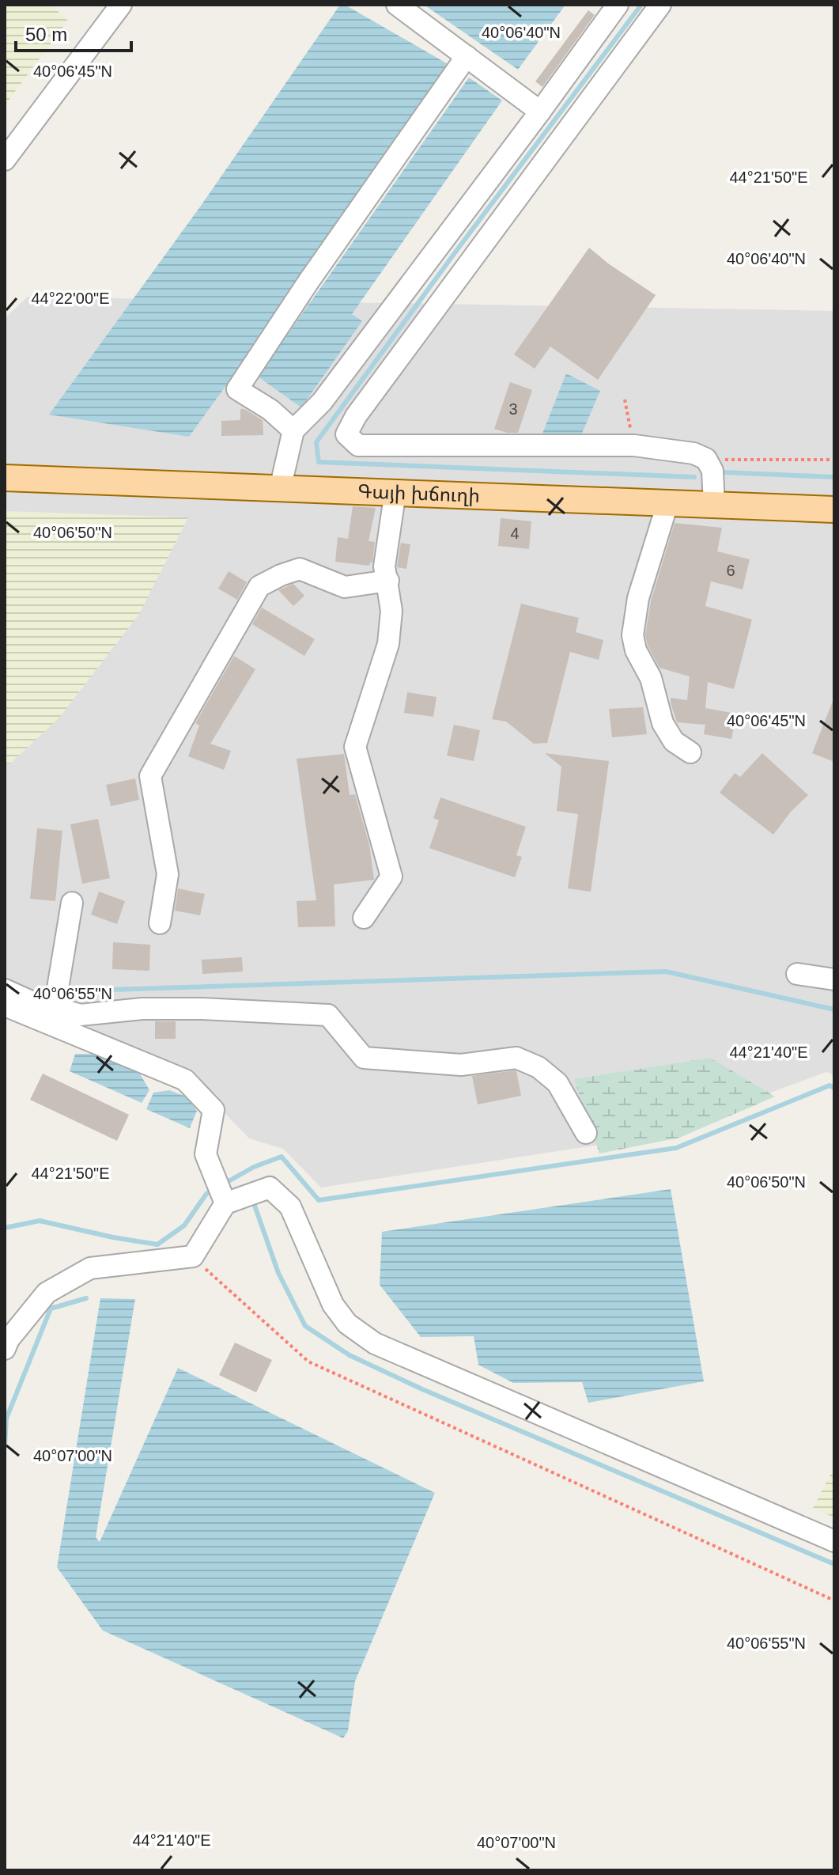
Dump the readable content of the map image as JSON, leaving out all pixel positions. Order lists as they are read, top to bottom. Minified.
{"streets":{"main road":["Գայի խճուղի"]},"house_numbers":["3","4","6"],"scale_bar":"50 m","coordinates":["40°06'40\"N","40°06'45\"N","44°21'50\"E","44°22'00\"E","40°06'50\"N","40°06'55\"N","44°21'40\"E","40°07'00\"N"]}
